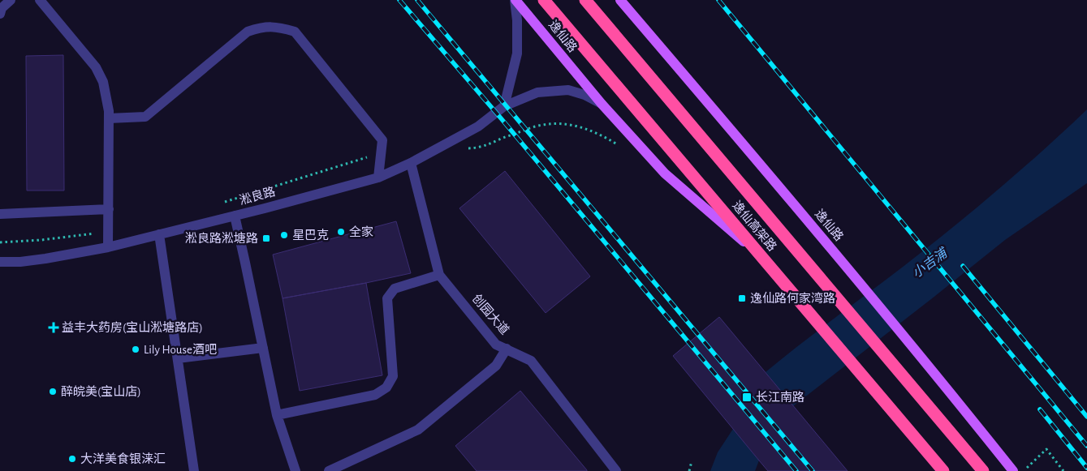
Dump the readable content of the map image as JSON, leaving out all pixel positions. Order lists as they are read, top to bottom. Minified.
{"streets":{"highway":["逸仙高架路"],"main road":["逸仙路"],"street":["淞良路","创园大道"]},"crossings":[["逸仙路","淞良路"],["逸仙路","逸仙高架路"],["淞良路","创园大道"]],"water":["小吉浦"],"places":{"other":["全家","星巴克","Lily House酒吧","醉皖美(宝山店)","大洋美食银涞汇"],"transit":["淞良路淞塘路","逸仙路何家湾路","长江南路"],"health":["益丰大药房(宝山淞塘路店)"]}}
